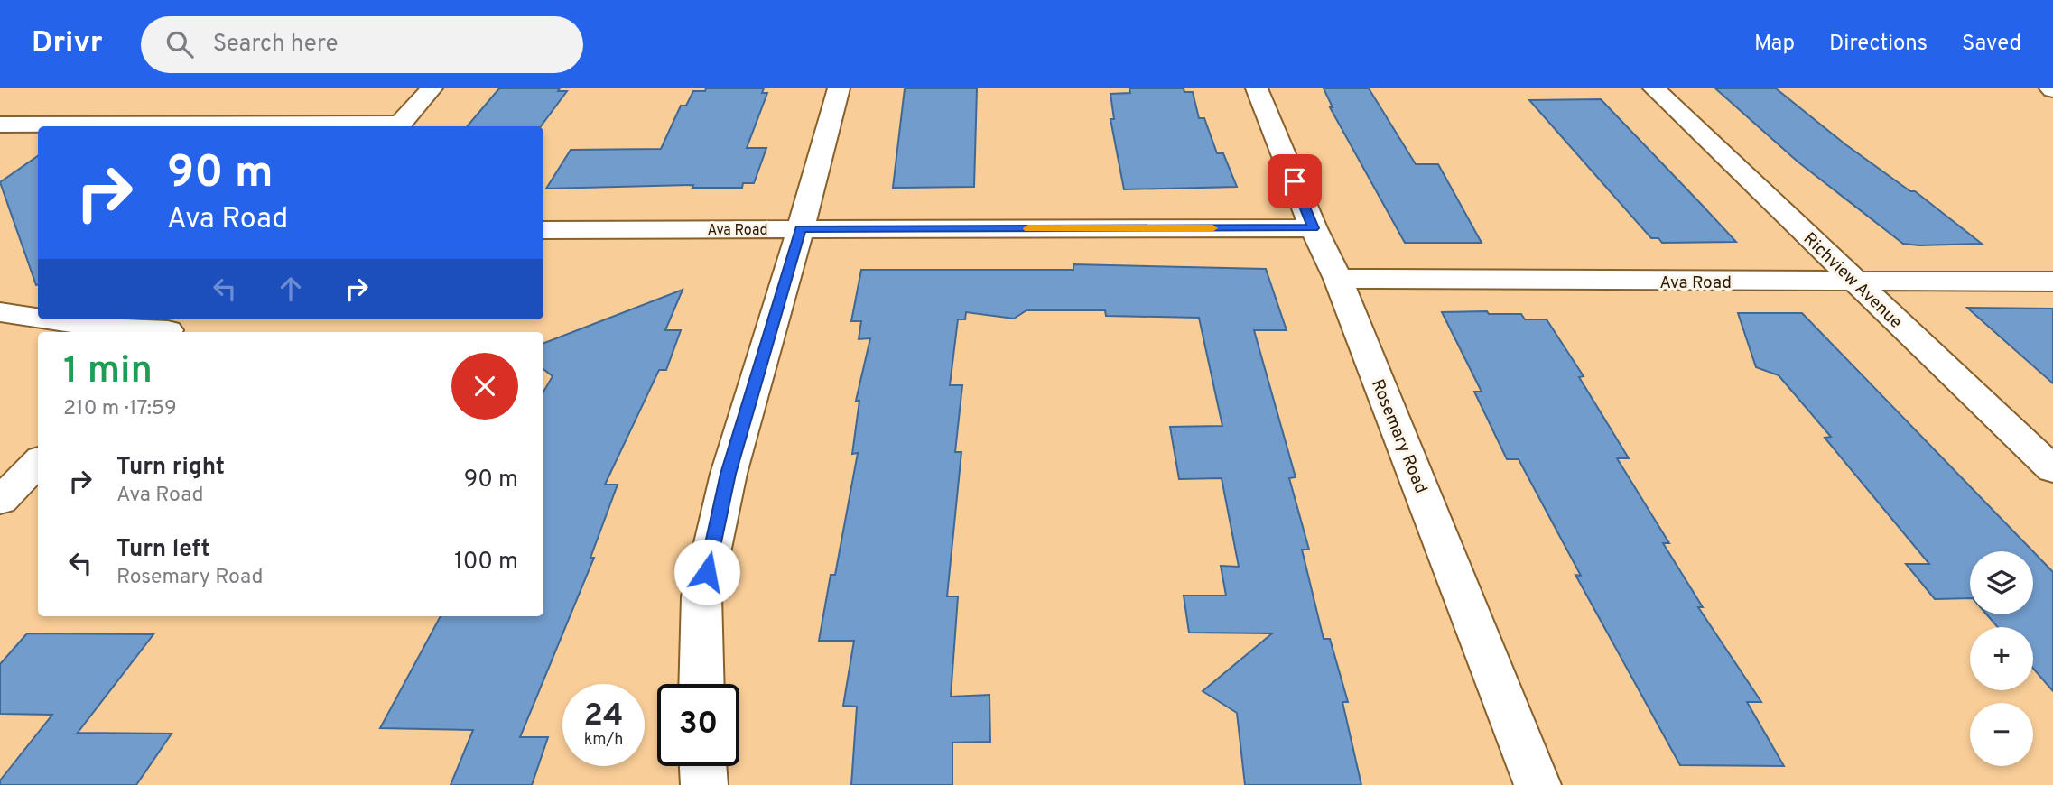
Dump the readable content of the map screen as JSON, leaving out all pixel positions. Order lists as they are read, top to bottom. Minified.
{"streets":{"street":["Ava Road","Richview Avenue","Rosemary Road"]},"crossings":[["Ava Road","Richview Avenue"],["Ava Road","Rosemary Road"]],"page":{"header":"Drivr","search":"Search here","nav":["Map","Directions","Saved"],"turn":["90 m","Ava Road"],"heading":["1 min","210 m · 17:59"],"list":[{"name":"Turn right","note":"Ava Road","value":"90 m"},{"name":"Turn left","note":"Rosemary Road","value":"100 m"}],"map_buttons":["+","−"],"speed":"24 km/h","limit":"30"}}
